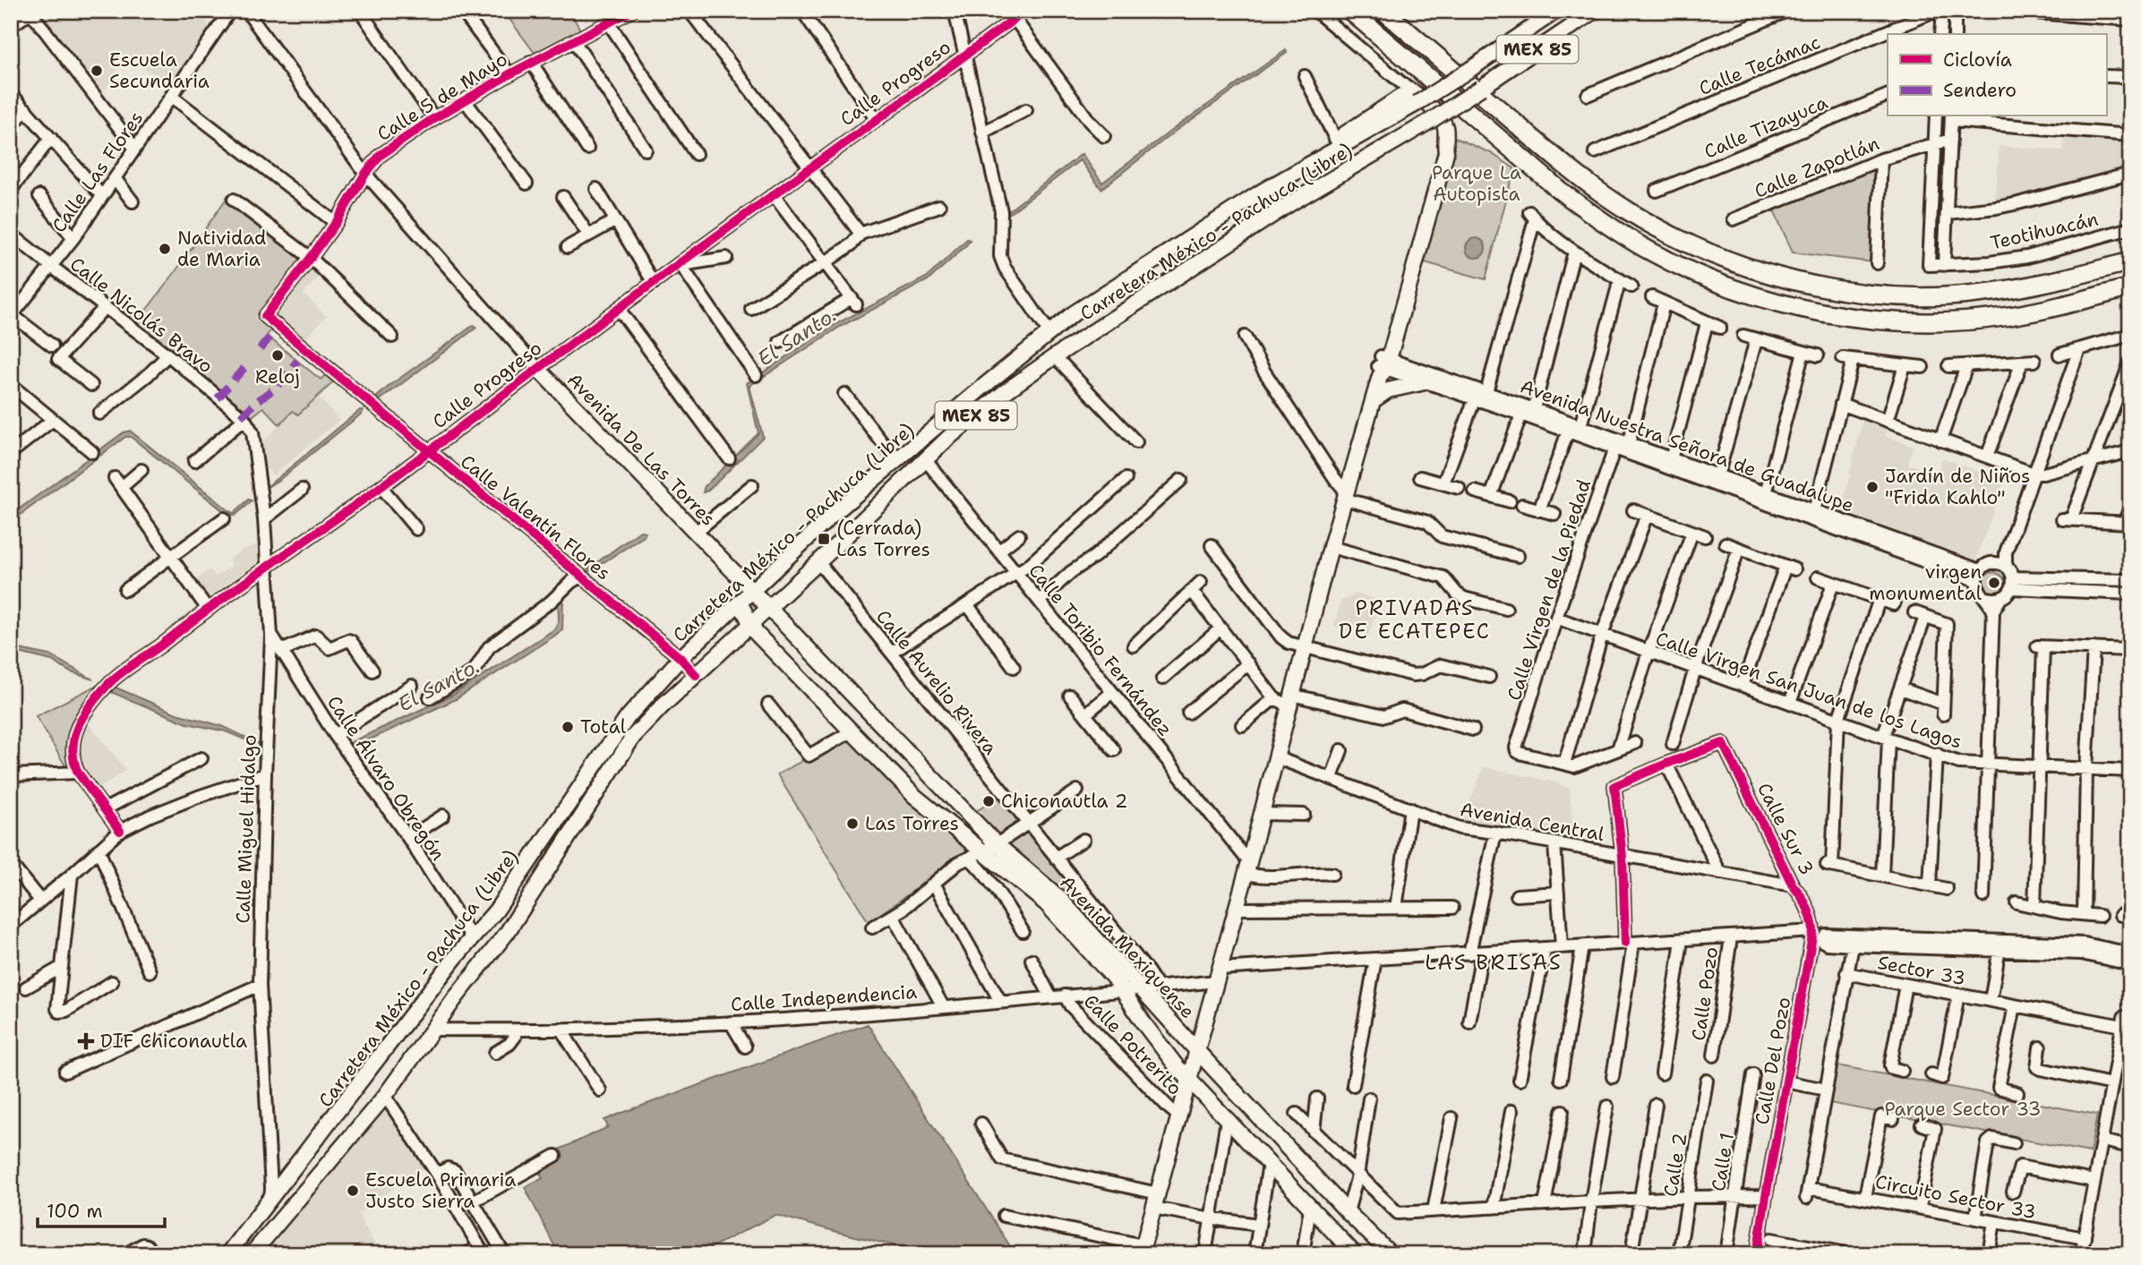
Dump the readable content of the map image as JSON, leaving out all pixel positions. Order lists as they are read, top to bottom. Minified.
{"streets":{"main road":["MEX 85","Carretera México - Pachuca (Libre)","Avenida De Las Torres","Calle Miguel Hidalgo","Avenida Mexiquense"],"street":["Calle Tecámac","Calle Progreso","Calle 5 de Mayo","Calle Tizayuca","Calle Zapotlán","Calle Las Flores","Teotihuacán","Calle Nicolás Bravo","Avenida Nuestra Señora de Guadalupe","Calle Valentín Flores","Calle Virgen de la Piedad","Calle Toribio Fernández","Calle Aurelio Rivera","Calle Virgen San Juan de los Lagos","Calle Álvaro Obregón","Avenida Central","Calle Sur 3","Sector 33","Calle Pozo","Calle Independencia","Calle Potrerito","Calle Del Pozo","Calle 1","Calle 2","Circuito Sector 33"]},"crossings":[["Calle Progreso","Avenida De Las Torres"],["Calle Progreso","Calle Valentín Flores"],["Calle Progreso","Calle Miguel Hidalgo"],["Calle 5 de Mayo","Avenida De Las Torres"],["Calle 5 de Mayo","Calle Valentín Flores"],["Calle Zapotlán","Teotihuacán"],["Calle Las Flores","Calle Nicolás Bravo"],["Carretera México - Pachuca (Libre)","Avenida De Las Torres"],["Carretera México - Pachuca (Libre)","Calle Valentín Flores"],["Carretera México - Pachuca (Libre)","Calle Toribio Fernández"],["Carretera México - Pachuca (Libre)","Calle Aurelio Rivera"],["Carretera México - Pachuca (Libre)","Calle Álvaro Obregón"],["Carretera México - Pachuca (Libre)","Calle Miguel Hidalgo"],["Carretera México - Pachuca (Libre)","Avenida Mexiquense"],["Carretera México - Pachuca (Libre)","Calle Independencia"],["Calle Nicolás Bravo","Calle Miguel Hidalgo"],["Avenida Nuestra Señora de Guadalupe","Calle Virgen de la Piedad"],["Avenida De Las Torres","Avenida Mexiquense"],["Calle Virgen de la Piedad","Calle Virgen San Juan de los Lagos"],["Calle Aurelio Rivera","Calle Independencia"],["Calle Álvaro Obregón","Calle Miguel Hidalgo"],["Avenida Central","Calle Sur 3"],["Calle Sur 3","Calle Independencia"],["Calle Sur 3","Calle Del Pozo"],["Avenida Mexiquense","Calle Independencia"],["Sector 33","Circuito Sector 33"],["Calle Pozo","Calle Independencia"],["Calle Independencia","Calle Potrerito"],["Calle Independencia","Calle Del Pozo"]],"districts":["PRIVADAS DE ECATEPEC","LAS BRISAS"],"water":["El Santo."],"parks":["Parque La Autopista","Parque Sector 33"],"places":{"other":["Escuela Secundaria","Natividad de Maria","Reloj","Jardín de Niños \"Frida Kahlo\"","virgen monumental","Total","Chiconautla 2","Las Torres","Escuela Primaria Justo Sierra"],"transit":["(Cerrada) Las Torres"],"health":["DIF Chiconautla"]},"legend":["Ciclovía","Sendero"],"scale_bar":"100 m"}
